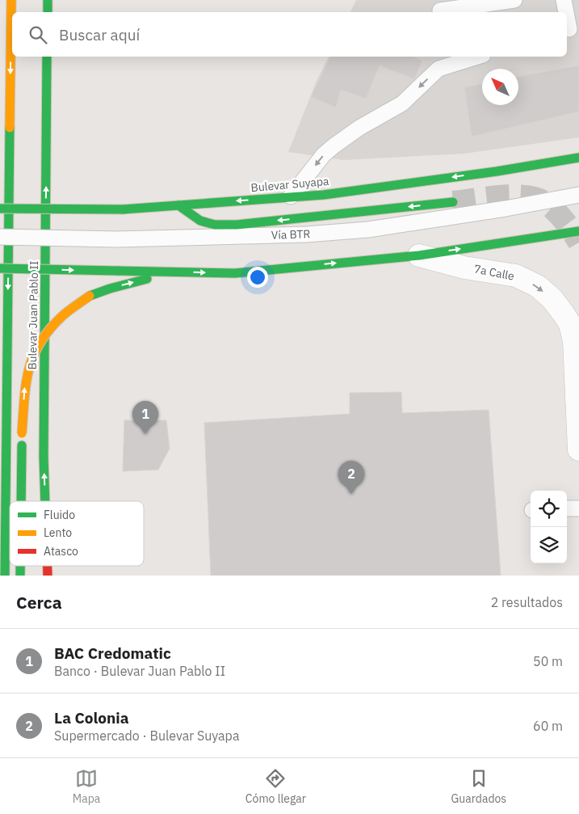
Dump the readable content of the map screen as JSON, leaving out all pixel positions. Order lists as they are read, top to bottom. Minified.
{"streets":{"main road":["Bulevar Suyapa","Bulevar Juan Pablo II"],"street":["7a Calle"],"lane":["Vía BTR"]},"one_way":["7a Calle"],"legend":["Fluido","Lento","Atasco"],"north":"top left","page":{"search":"Buscar aquí","pins":["1","2"],"heading":["Cerca","2 resultados"],"list":[{"mark":"1","name":"BAC Credomatic","note":"Banco · Bulevar Juan Pablo II","value":"50 m"},{"mark":"2","name":"La Colonia","note":"Supermercado · Bulevar Suyapa","value":"60 m"}],"nav":["Mapa","Cómo llegar","Guardados"]}}
